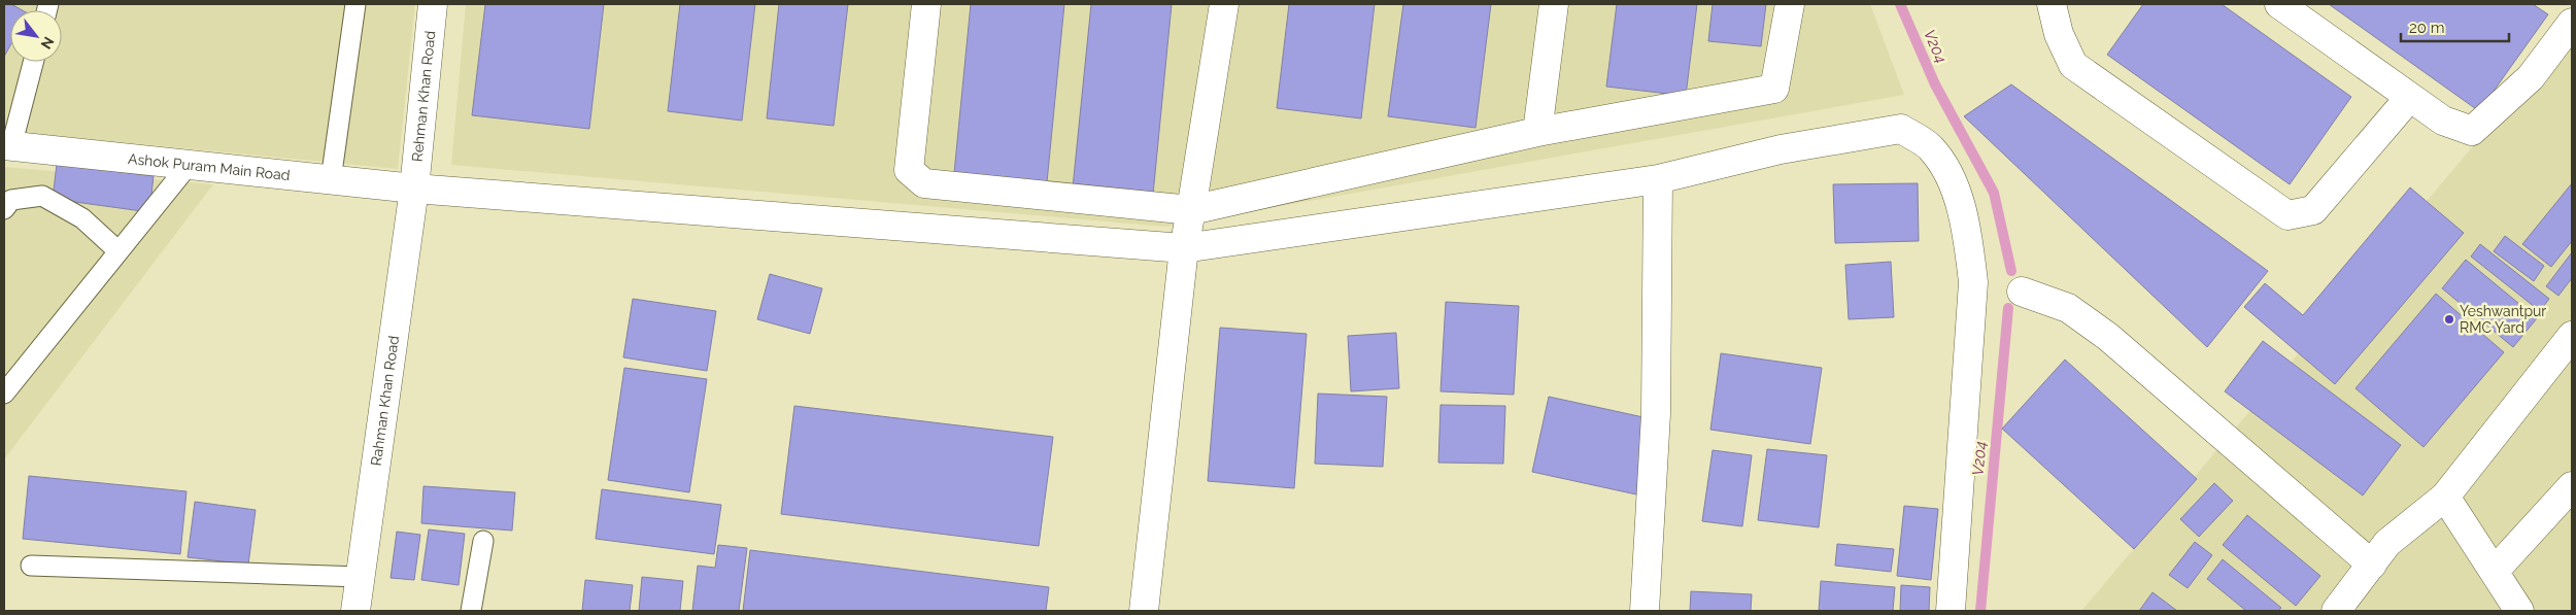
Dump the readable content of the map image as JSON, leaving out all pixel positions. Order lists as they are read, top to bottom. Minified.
{"streets":{"street":["Rehman Khan Road","Ashok Puram Main Road","Rahman Khan Road"]},"crossings":[["Rehman Khan Road","Ashok Puram Main Road"],["Rehman Khan Road","Rahman Khan Road"],["Ashok Puram Main Road","Rahman Khan Road"]],"water":["V204"],"places":["Yeshwantpur RMC Yard"],"scale_bar":"20 m","north":"bottom right"}
